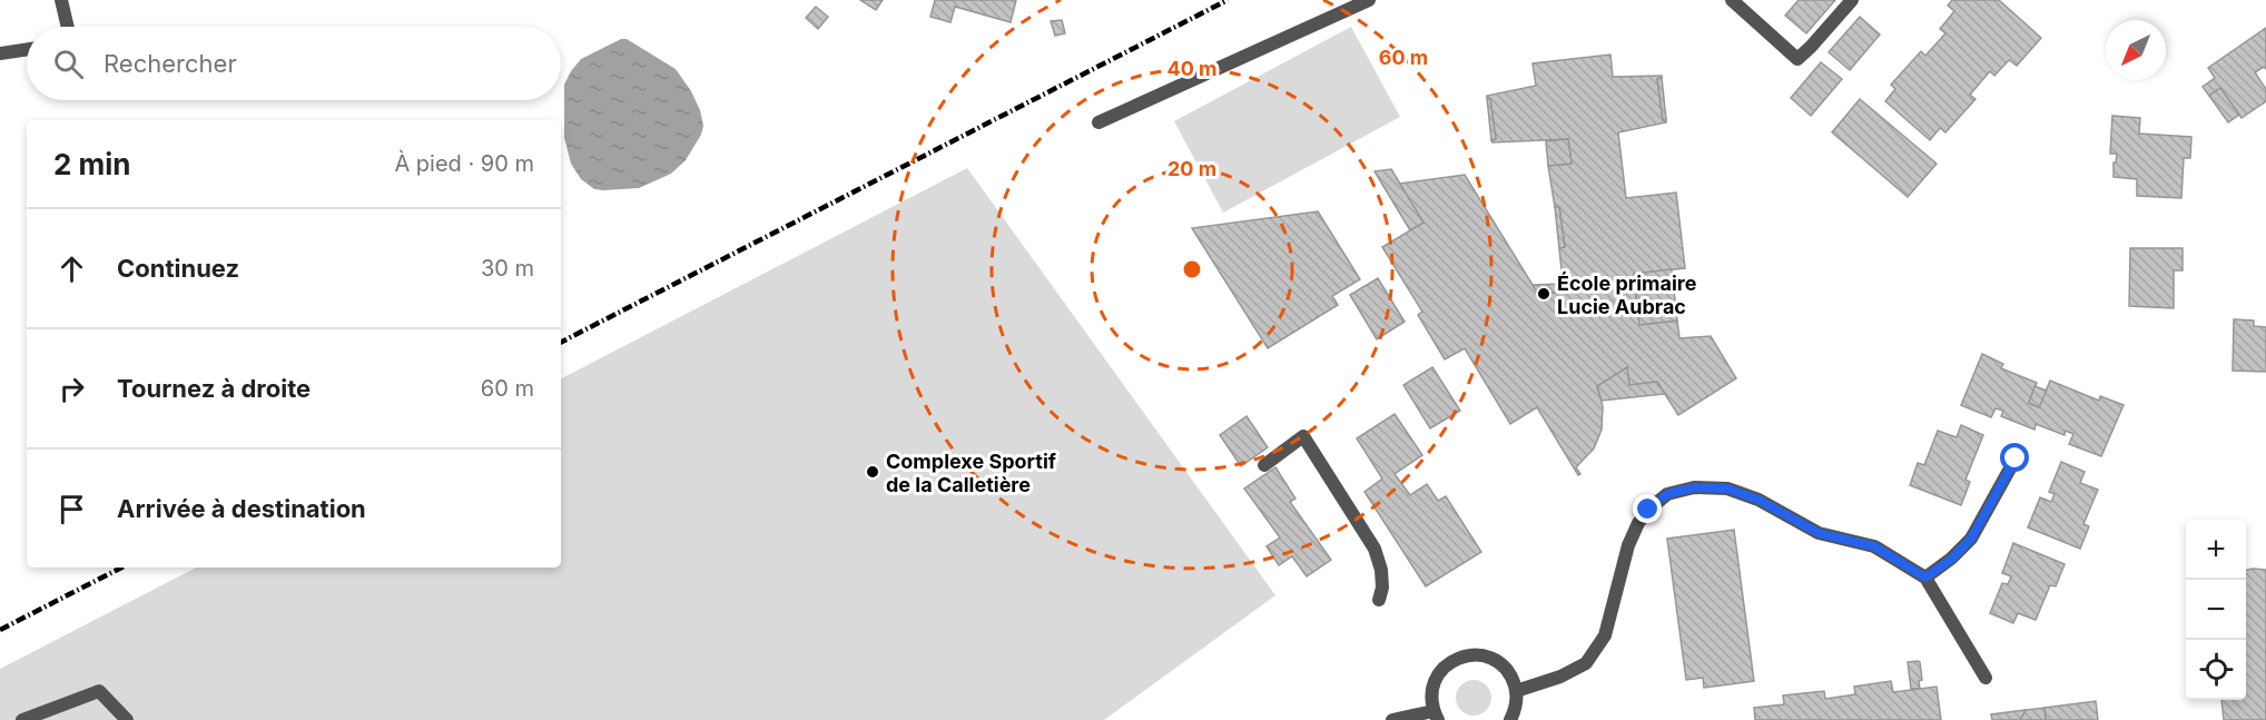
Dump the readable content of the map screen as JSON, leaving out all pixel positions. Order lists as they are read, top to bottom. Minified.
{"places":["École primaire Lucie Aubrac","Complexe Sportif de la Calletière"],"north":"bottom left","page":{"search":"Rechercher","heading":["2 min","À pied · 90 m"],"list":[["Continuez","30 m"],["Tournez à droite","60 m"],"Arrivée à destination"],"map_buttons":["+","−"]},"rings":["60 m","40 m","20 m"]}
